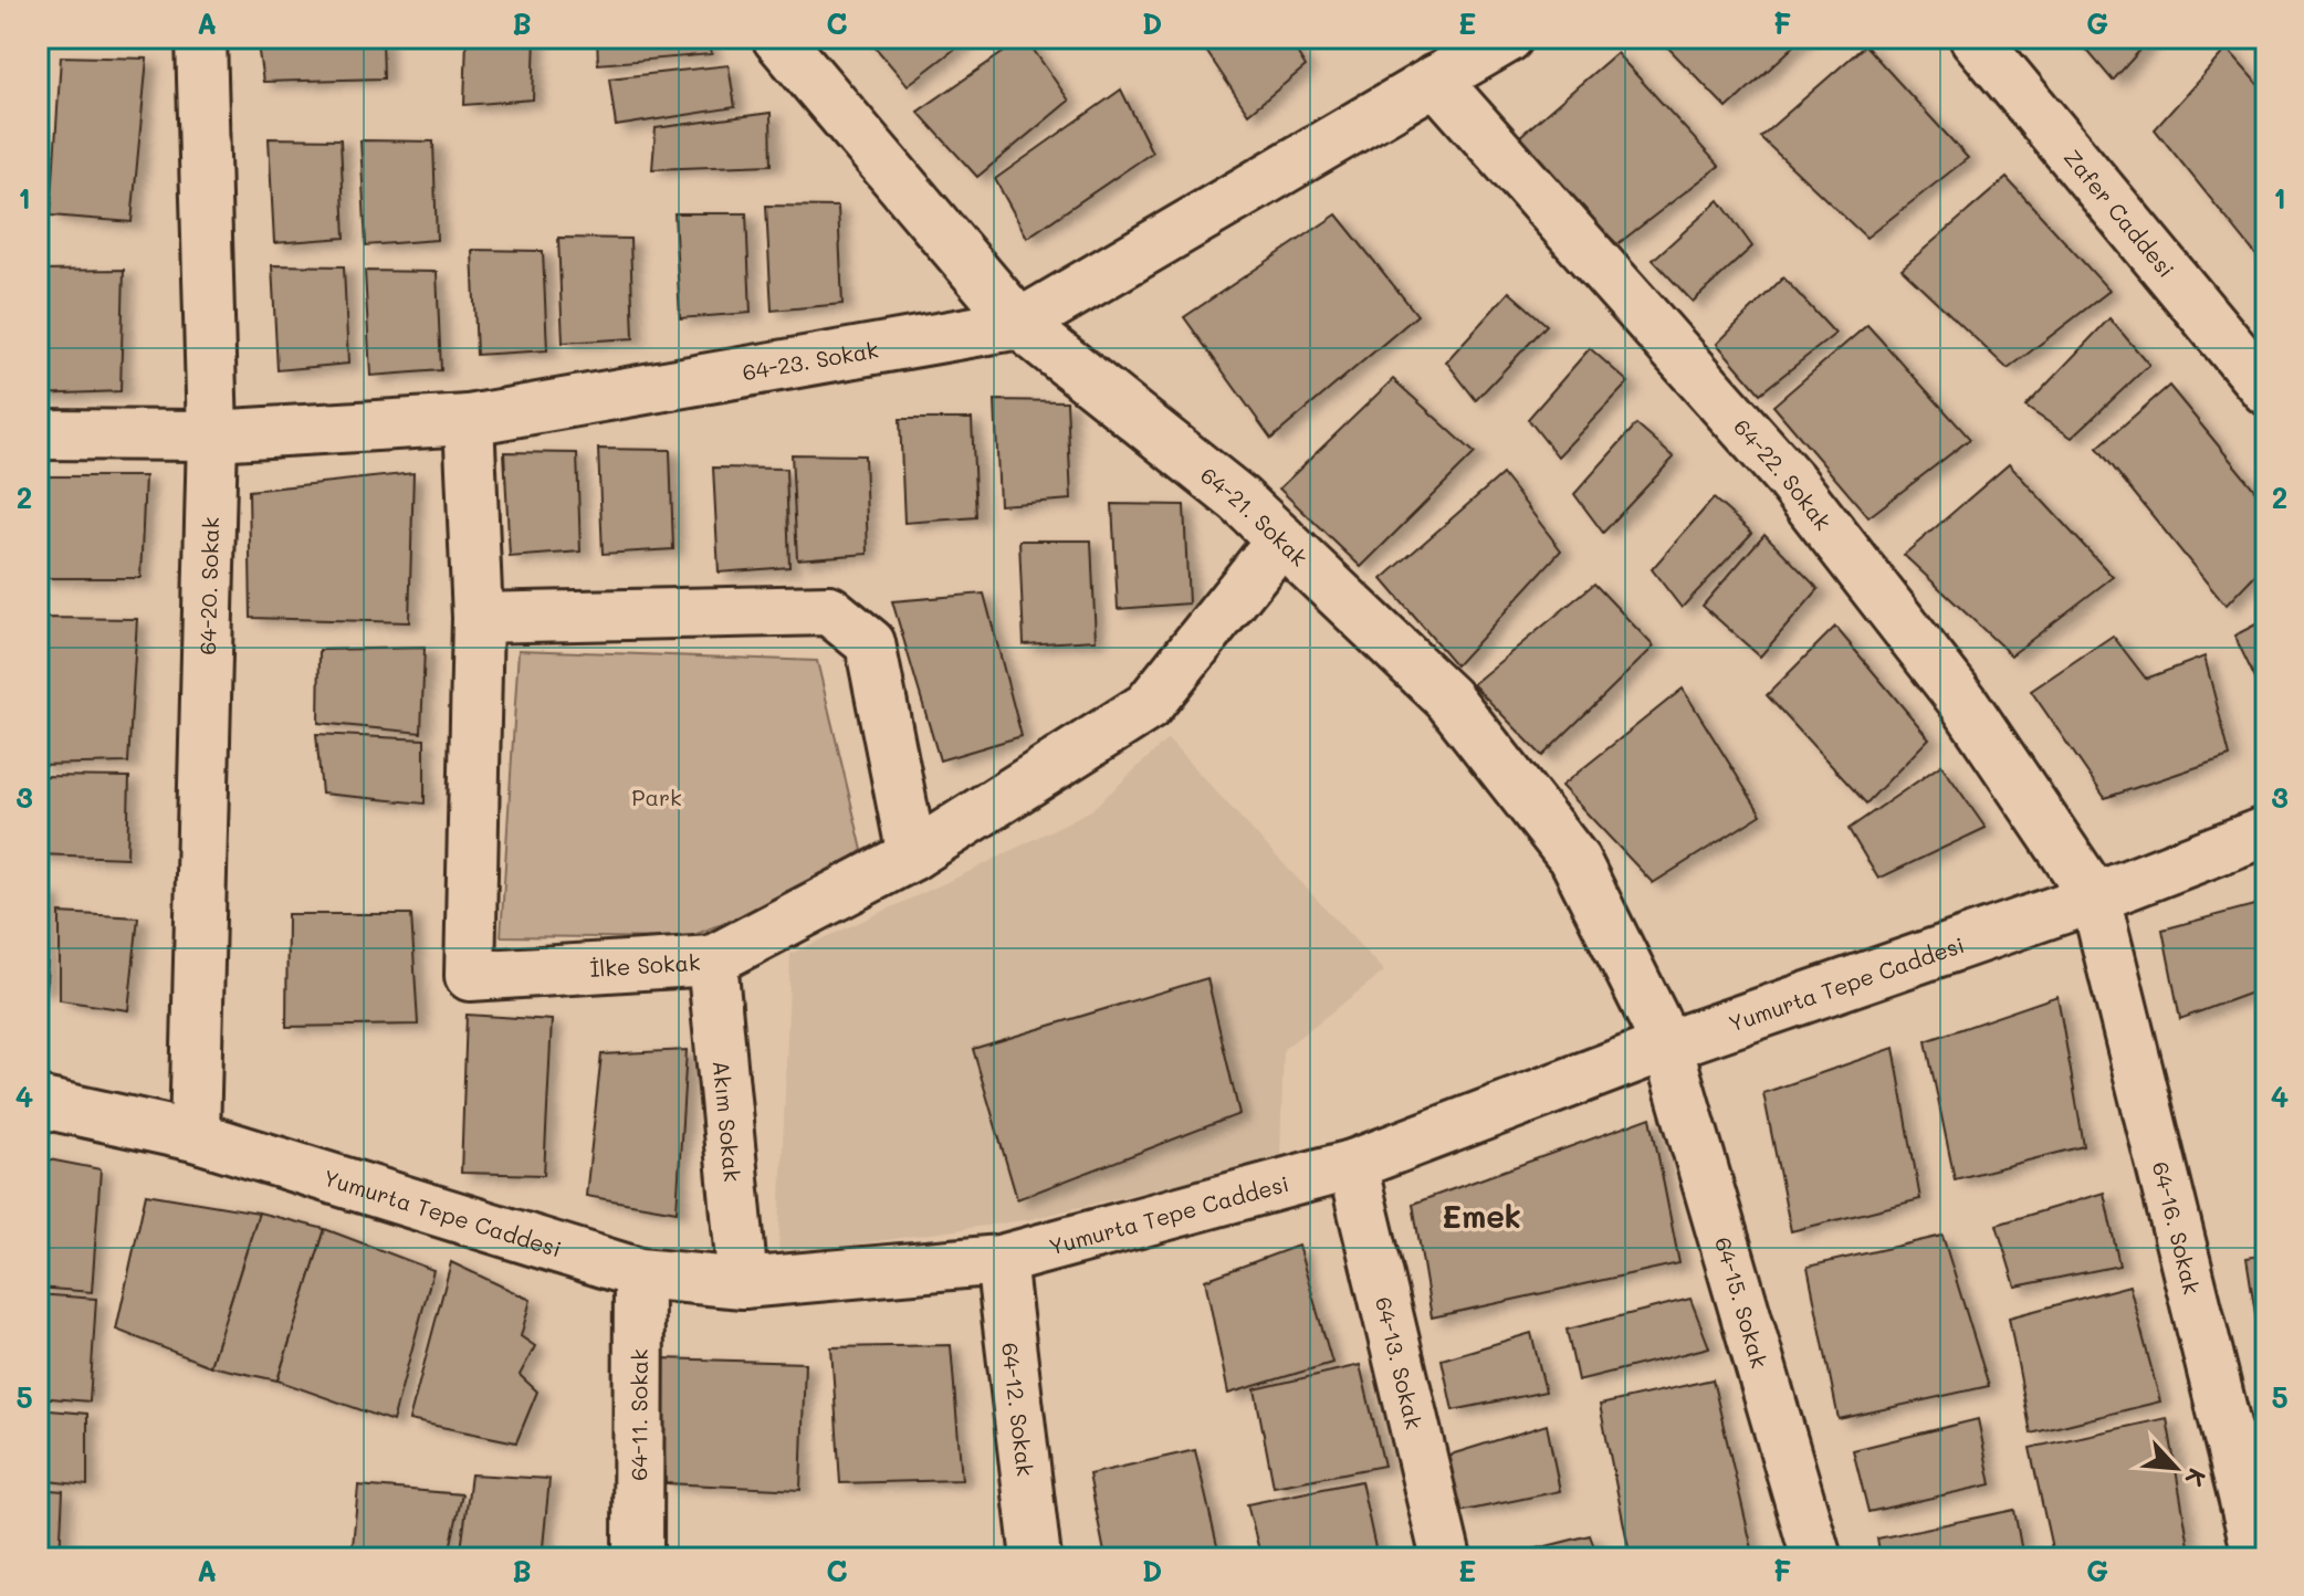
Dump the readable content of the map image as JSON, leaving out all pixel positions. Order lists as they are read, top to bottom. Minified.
{"streets":{"street":["Zafer Caddesi","64-23. Sokak","64-22. Sokak","64-21. Sokak","64-20. Sokak","İlke Sokak","Yumurta Tepe Caddesi","Akım Sokak","64-16. Sokak","64-15. Sokak","64-13. Sokak","64-12. Sokak","64-11. Sokak"]},"crossings":[["64-23. Sokak","64-22. Sokak"],["64-23. Sokak","64-21. Sokak"],["64-23. Sokak","64-20. Sokak"],["64-23. Sokak","İlke Sokak"],["64-22. Sokak","Yumurta Tepe Caddesi"],["64-22. Sokak","64-16. Sokak"],["64-21. Sokak","İlke Sokak"],["64-21. Sokak","Yumurta Tepe Caddesi"],["64-21. Sokak","64-15. Sokak"],["64-20. Sokak","Yumurta Tepe Caddesi"],["İlke Sokak","Akım Sokak"],["Yumurta Tepe Caddesi","Akım Sokak"],["Yumurta Tepe Caddesi","64-16. Sokak"],["Yumurta Tepe Caddesi","64-15. Sokak"],["Yumurta Tepe Caddesi","64-13. Sokak"],["Yumurta Tepe Caddesi","64-12. Sokak"],["Yumurta Tepe Caddesi","64-11. Sokak"]],"districts":["Emek"],"parks":["Park"],"north":"bottom right","grid":{"columns":["A","B","C","D","E","F","G"],"rows":["1","2","3","4","5"]}}
